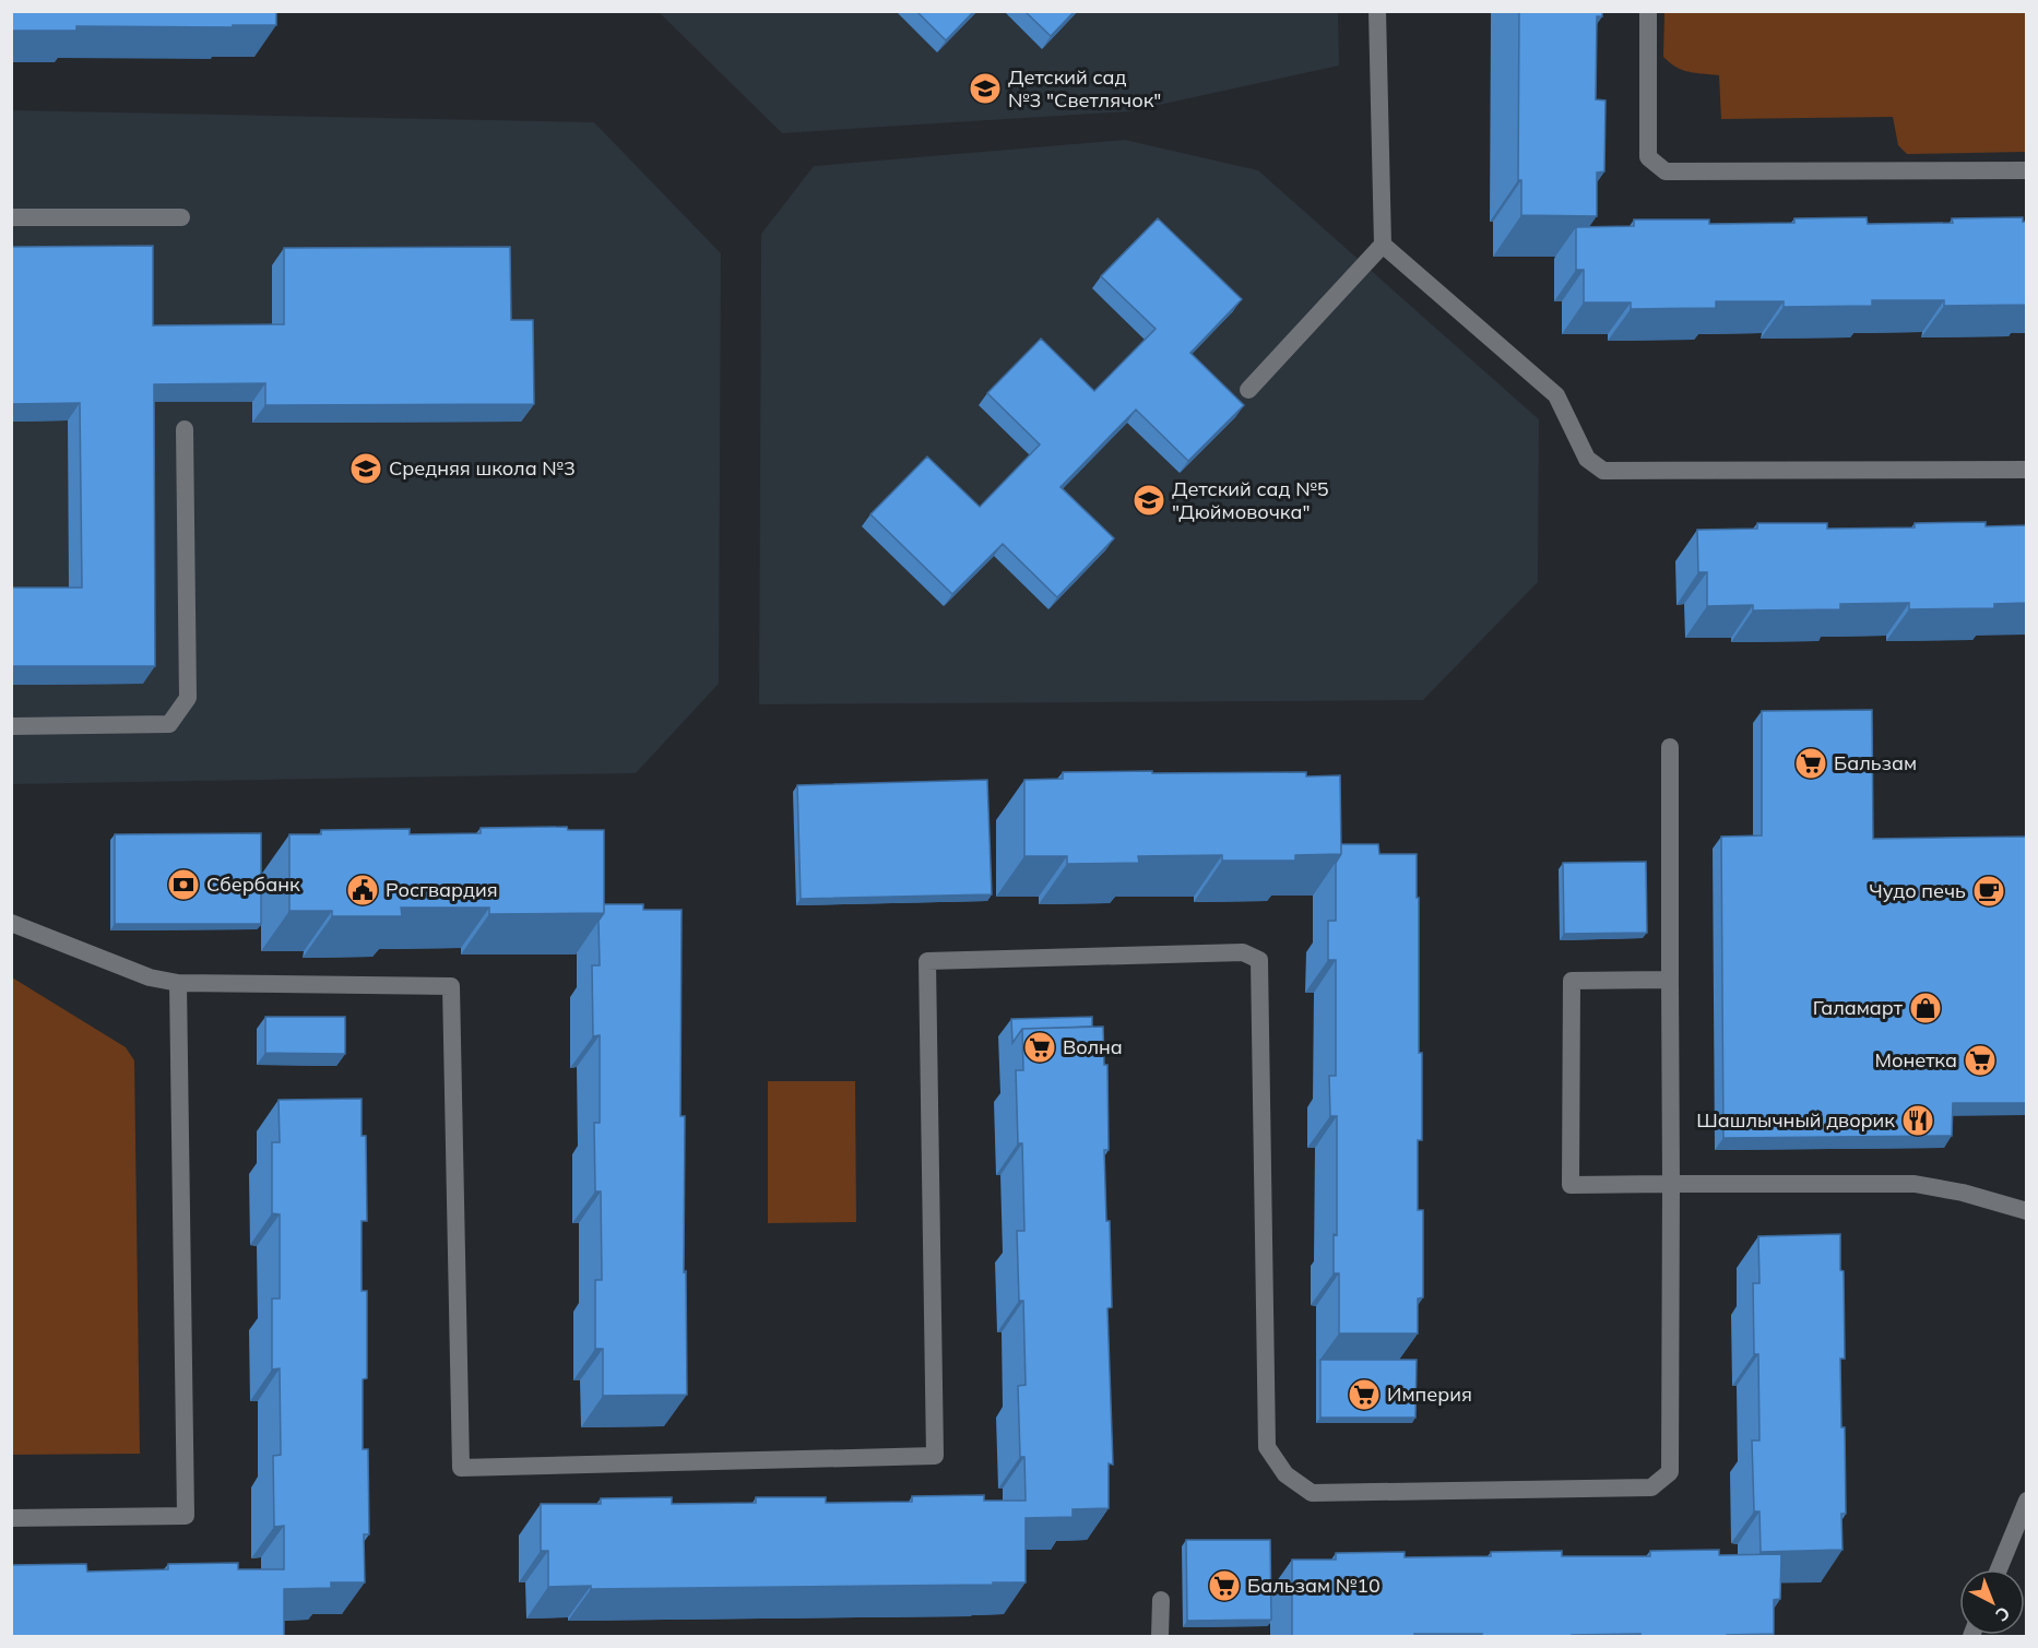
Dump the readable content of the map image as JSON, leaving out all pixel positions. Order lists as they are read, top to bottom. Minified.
{"places":{"school or university":["Детский сад №3 \"Светлячок\"","Средняя школа №3","Детский сад №5 \"Дюймовочка\""],"supermarket":["Бальзам","Волна","Монетка","Империя","Бальзам №10"],"bank":["Сбербанк"],"public building":["Росгвардия"],"cafe":["Чудо печь"],"shop":["Галамарт"],"restaurant":["Шашлычный дворик"]},"north":"bottom right"}
